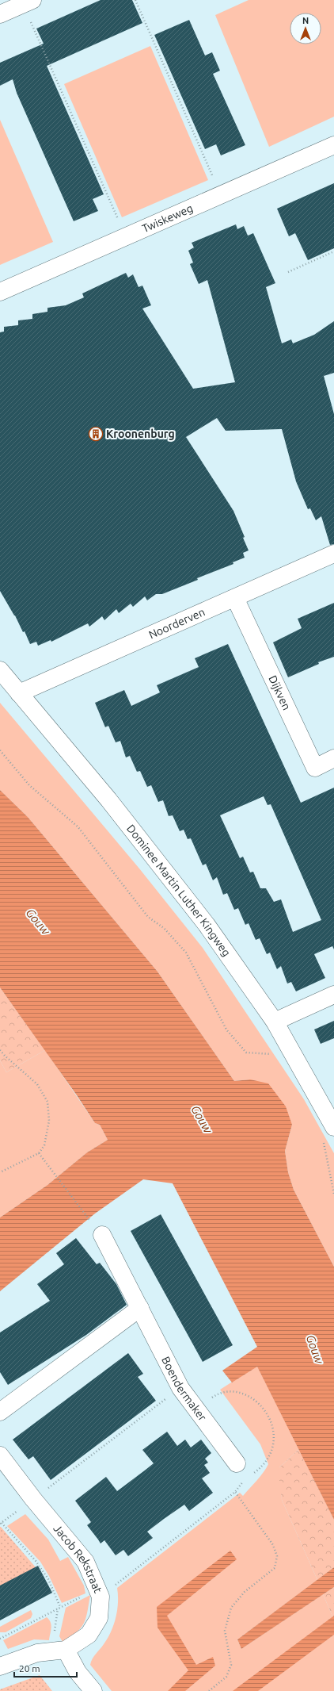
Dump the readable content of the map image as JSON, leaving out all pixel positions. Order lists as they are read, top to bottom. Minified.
{"streets":{"street":["Twiskeweg","Noorderven","Dijkven","Dominee Martin Luther Kingweg","Boendermaker","Jacob Rekstraat"]},"crossings":[["Noorderven","Dijkven"],["Noorderven","Dominee Martin Luther Kingweg"]],"water":["Gouw"],"places":{"building":["Kroonenburg"]},"scale_bar":"20 m","north":"top"}
